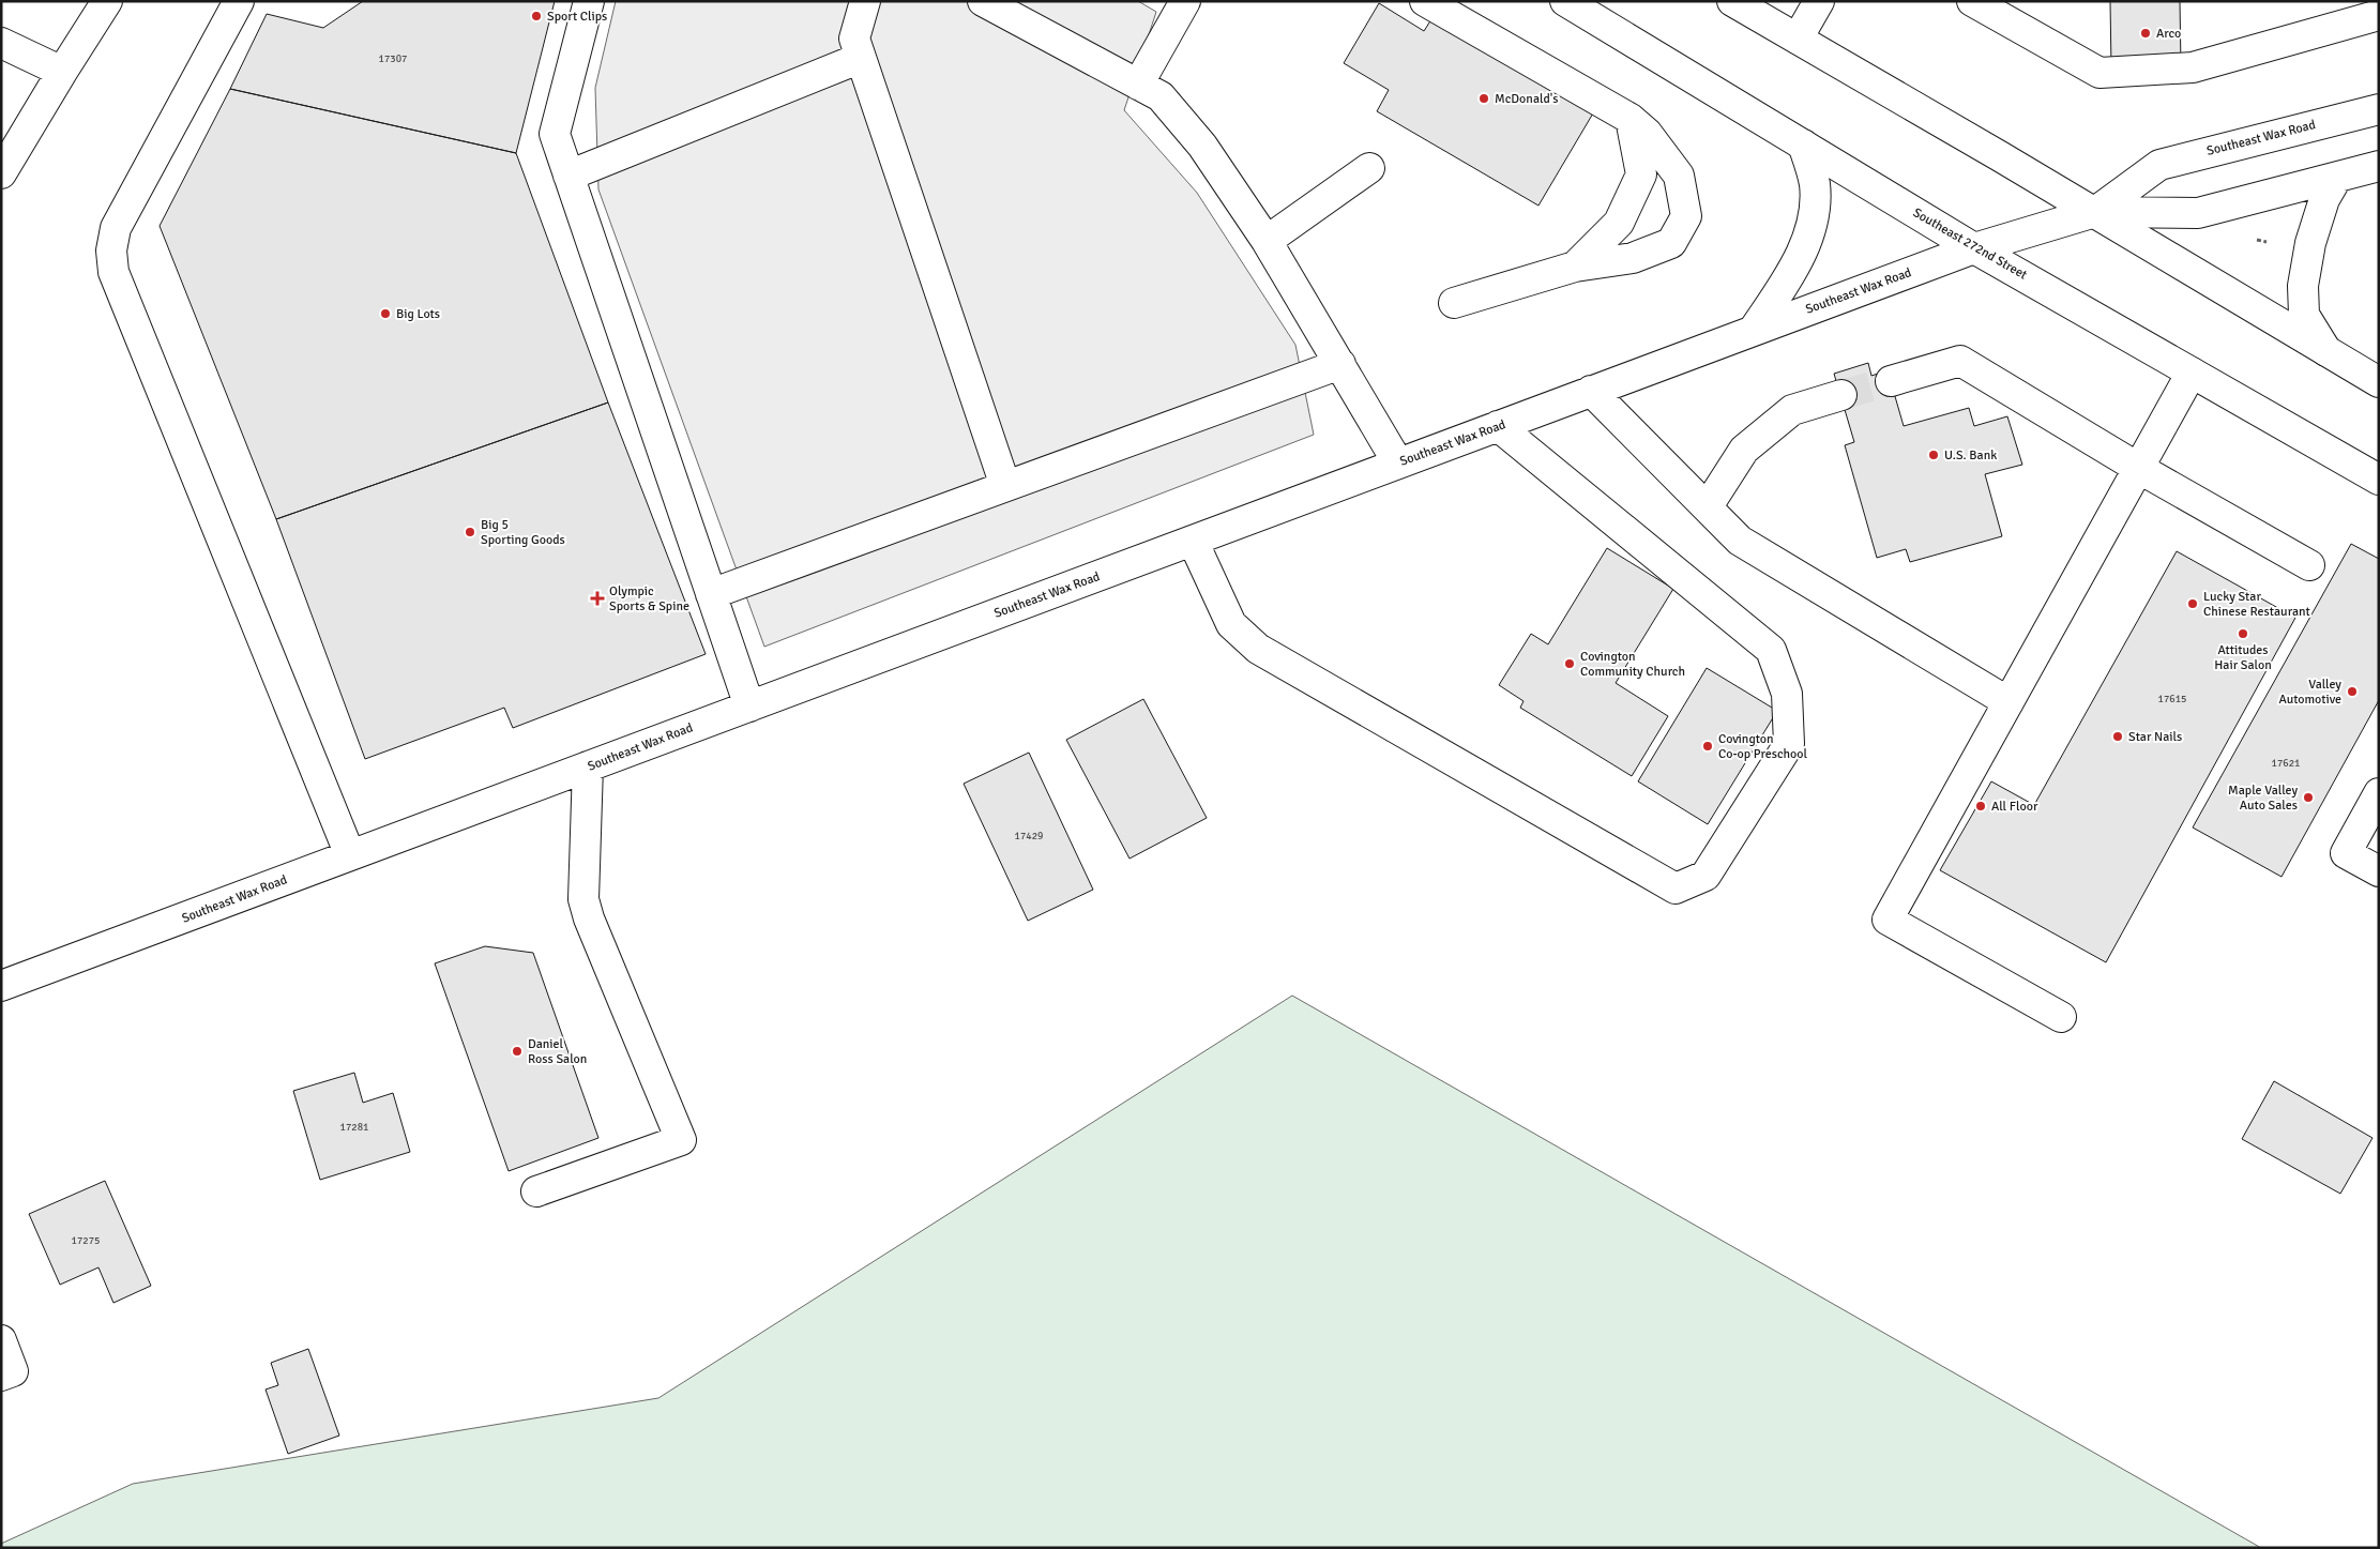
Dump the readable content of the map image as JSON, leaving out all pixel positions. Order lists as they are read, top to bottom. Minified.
{"streets":{"street":["Southeast Wax Road","Southeast 272nd Street"]},"crossings":[["Southeast Wax Road","Southeast 272nd Street"]],"places":{"other":["Sport Clips","Arco","McDonald's","Big Lots","U.S. Bank","Big 5 Sporting Goods","Lucky Star Chinese Restaurant","Attitudes Hair Salon","Covington Community Church","Valley Automotive","Star Nails","Covington Co-op Preschool","Maple Valley Auto Sales","All Floor","Daniel Ross Salon"],"health":["Olympic Sports & Spine"]},"house_numbers":["17307","17615","17621","17429","17281","17275"]}
